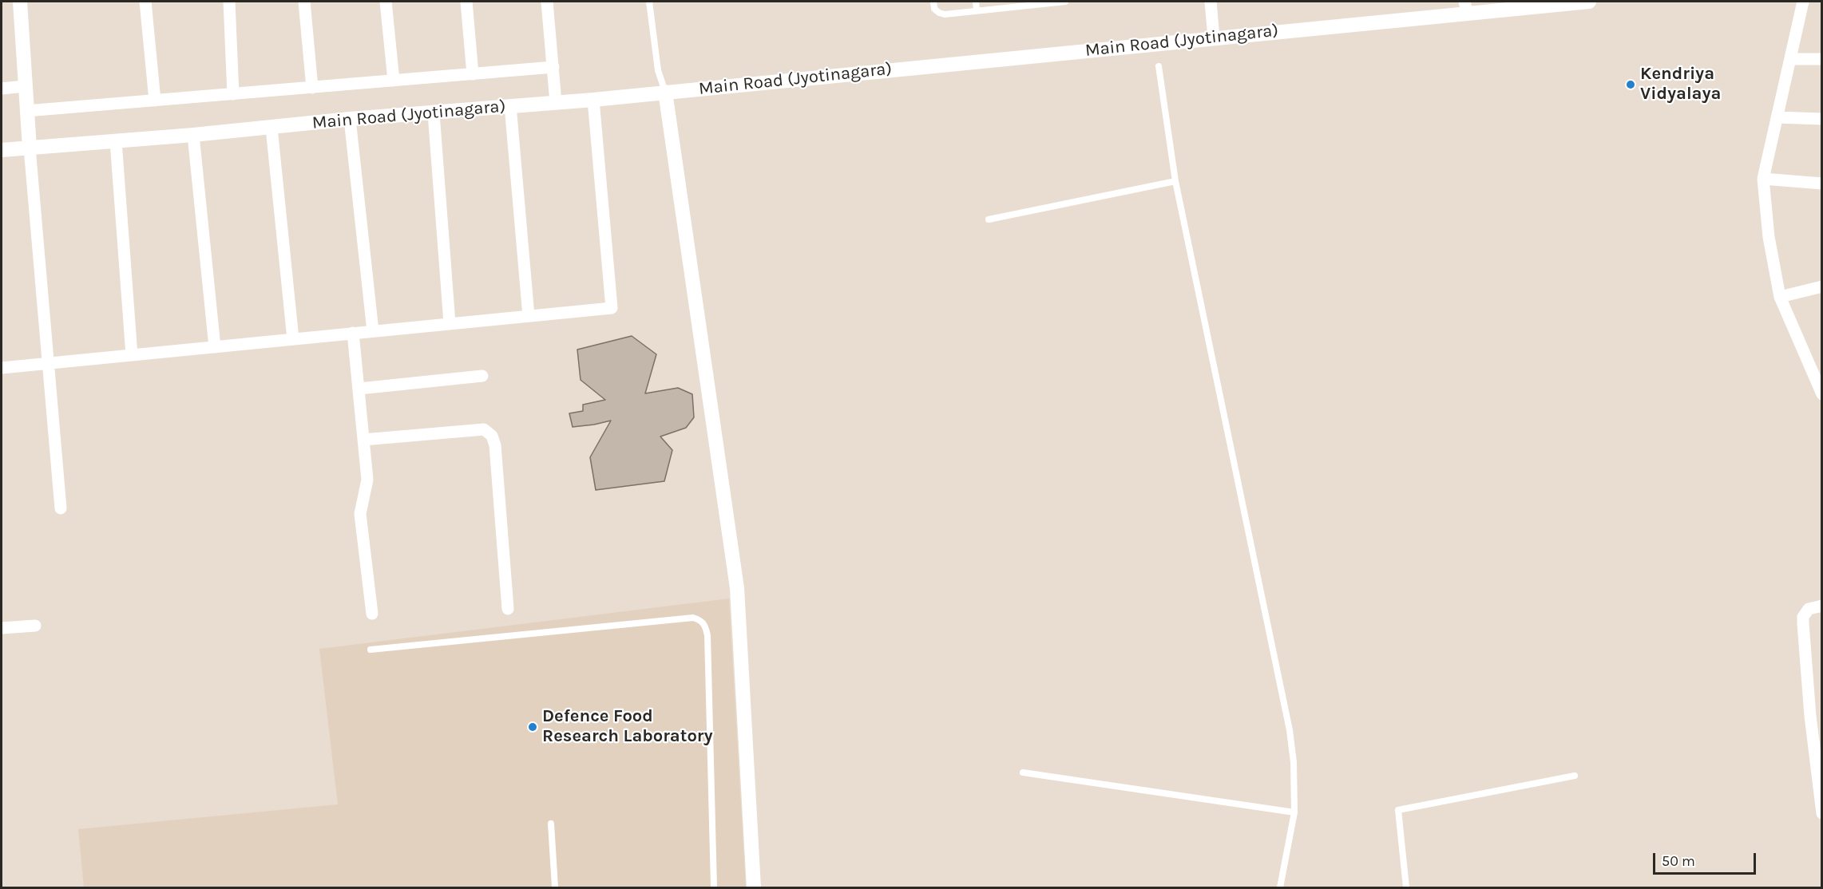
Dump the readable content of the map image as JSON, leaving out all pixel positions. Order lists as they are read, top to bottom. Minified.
{"streets":{"street":["Main Road (Jyotinagara)"]},"places":["Kendriya Vidyalaya","Defence Food Research Laboratory"],"scale_bar":"50 m"}
